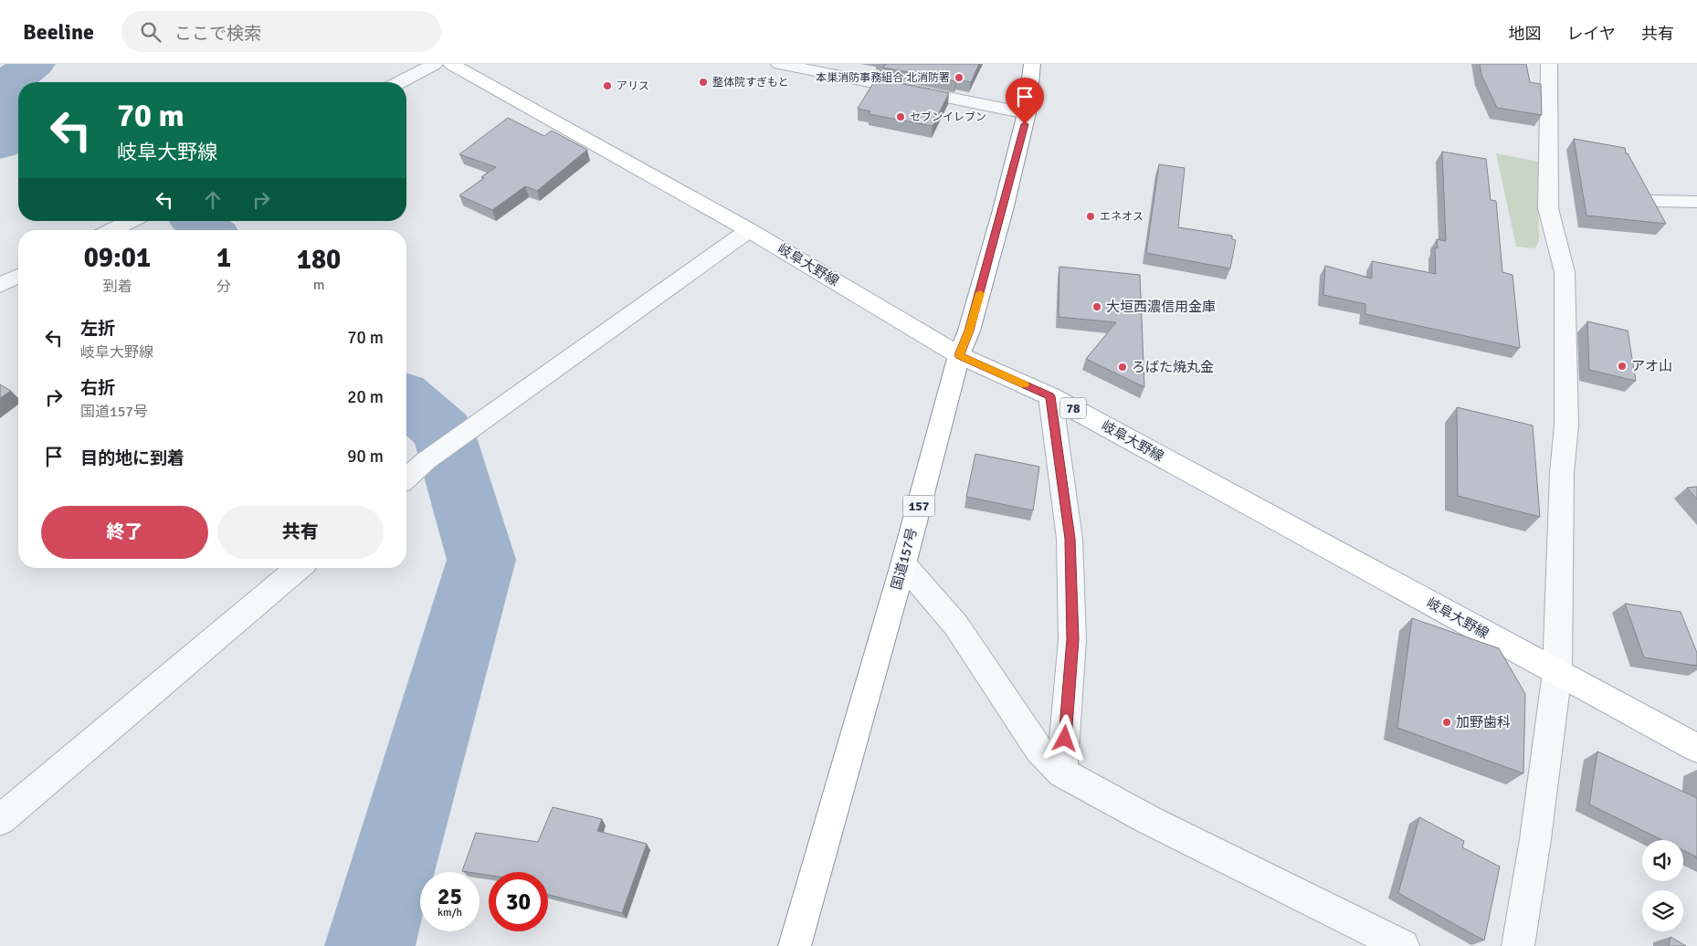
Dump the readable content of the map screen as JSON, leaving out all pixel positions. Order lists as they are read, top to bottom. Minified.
{"streets":{"main road":["岐阜大野線","78","157","国道157号"]},"crossings":[["岐阜大野線","国道157号"]],"places":["本巣消防事務組合 北消防署","整体院すぎもと","アリス","セブンイレブン","エネオス","大垣西濃信用金庫","アオ山","ろばた焼丸金","加野歯科"],"page":{"header":"Beeline","search":"ここで検索","nav":["地図","レイヤ","共有"],"turn":["70 m","岐阜大野線"],"eta":["09:01","到着","1","分","180","m"],"list":[{"name":"左折","note":"岐阜大野線","value":"70 m"},{"name":"右折","note":"国道157号","value":"20 m"},{"name":"目的地に到着","value":"90 m"}],"buttons":["終了","共有"],"speed":"25 km/h","limit":"30"}}
